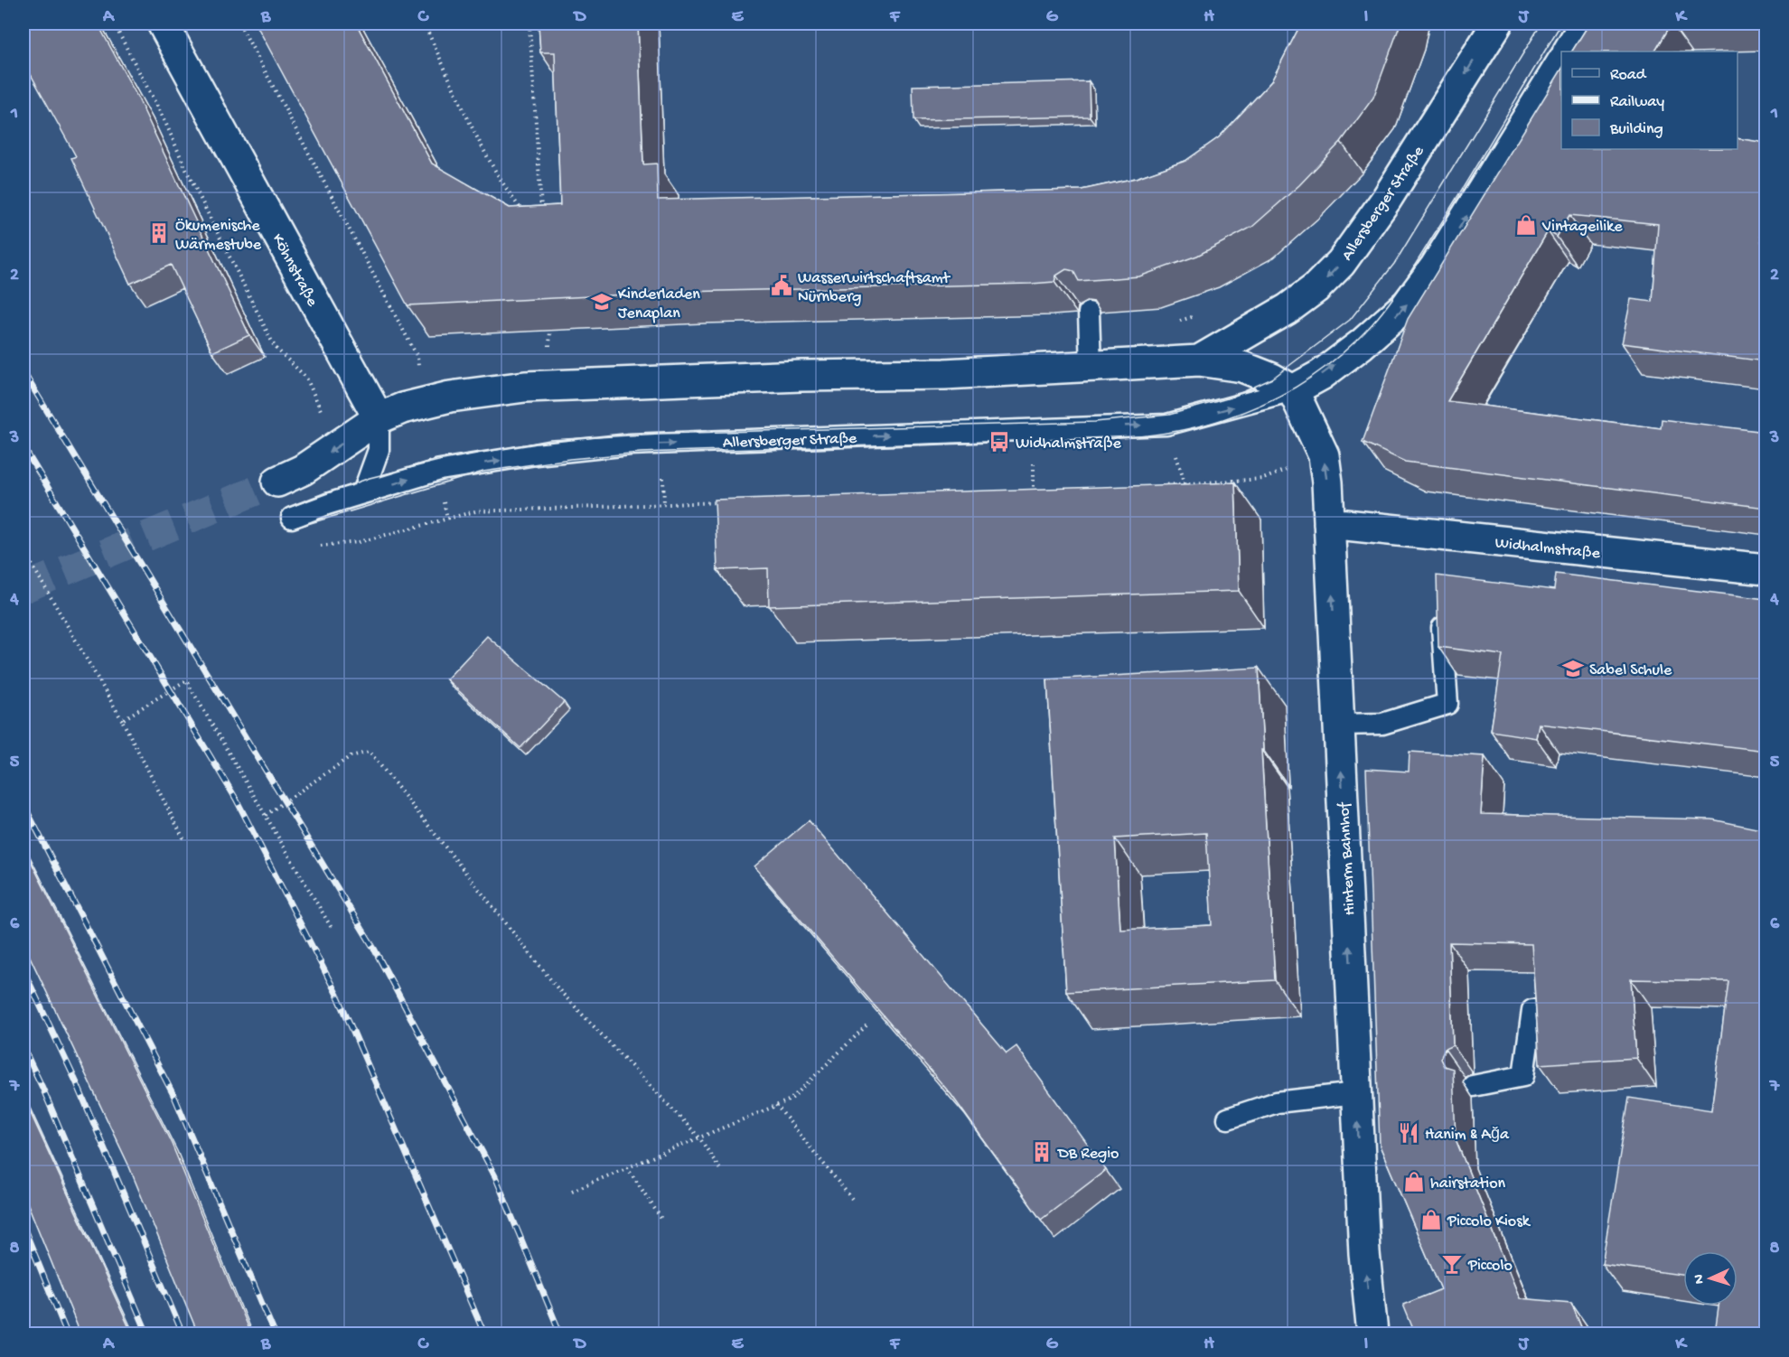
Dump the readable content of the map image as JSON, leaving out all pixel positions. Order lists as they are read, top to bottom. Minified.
{"streets":{"main road":["Allersberger Straße","Köhnstraße","Widhalmstraße","Hinterm Bahnhof"]},"crossings":[["Allersberger Straße","Köhnstraße"],["Allersberger Straße","Hinterm Bahnhof"],["Widhalmstraße","Hinterm Bahnhof"]],"one_way":["Hinterm Bahnhof"],"places":{"shop":["Vintageilike","hairstation","Piccolo Kiosk"],"building":["Ökumenische Wärmestube","DB Regio"],"public building":["Wasserwirtschaftsamt Nürnberg"],"school or university":["Kinderladen Jenaplan","Sabel Schule"],"bus stop":["Widhalmstraße"],"restaurant":["Hanim & Ağa"],"bar":["Piccolo"]},"legend":["Road","Railway","Building"],"north":"left","grid":{"columns":["A","B","C","D","E","F","G","H","I","J","K"],"rows":["1","2","3","4","5","6","7","8"]}}
